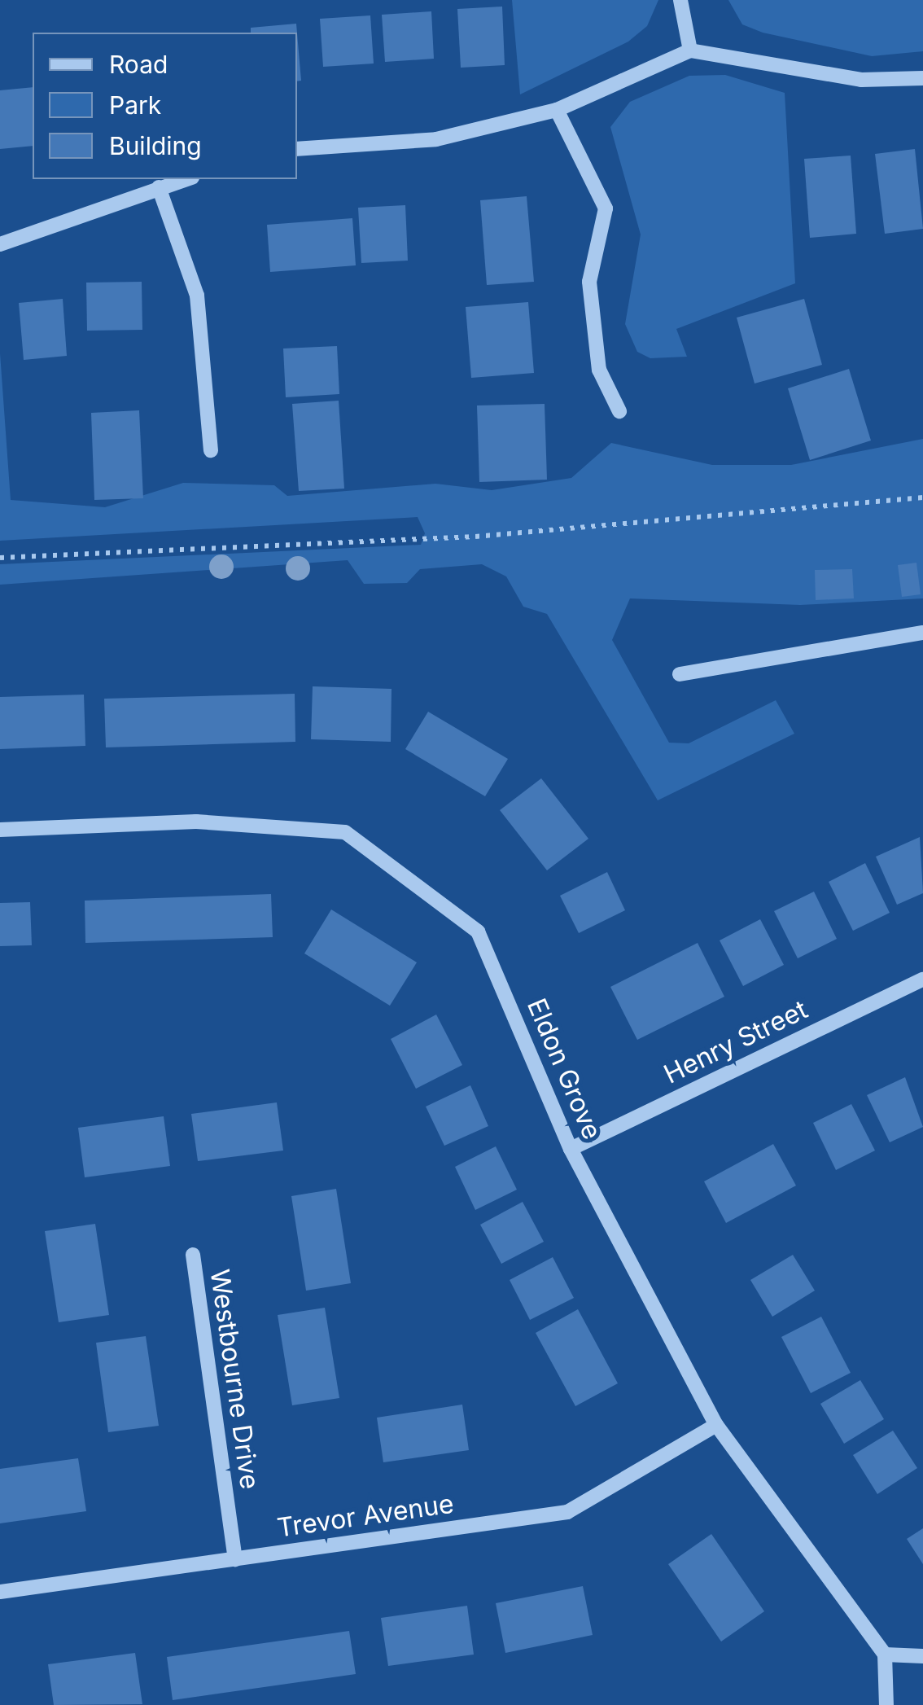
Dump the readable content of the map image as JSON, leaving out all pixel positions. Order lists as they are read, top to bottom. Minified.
{"streets":{"street":["Henry Street","Eldon Grove","Westbourne Drive","Trevor Avenue"]},"crossings":[["Henry Street","Eldon Grove"],["Eldon Grove","Trevor Avenue"],["Westbourne Drive","Trevor Avenue"]],"legend":["Road","Park","Building"]}
